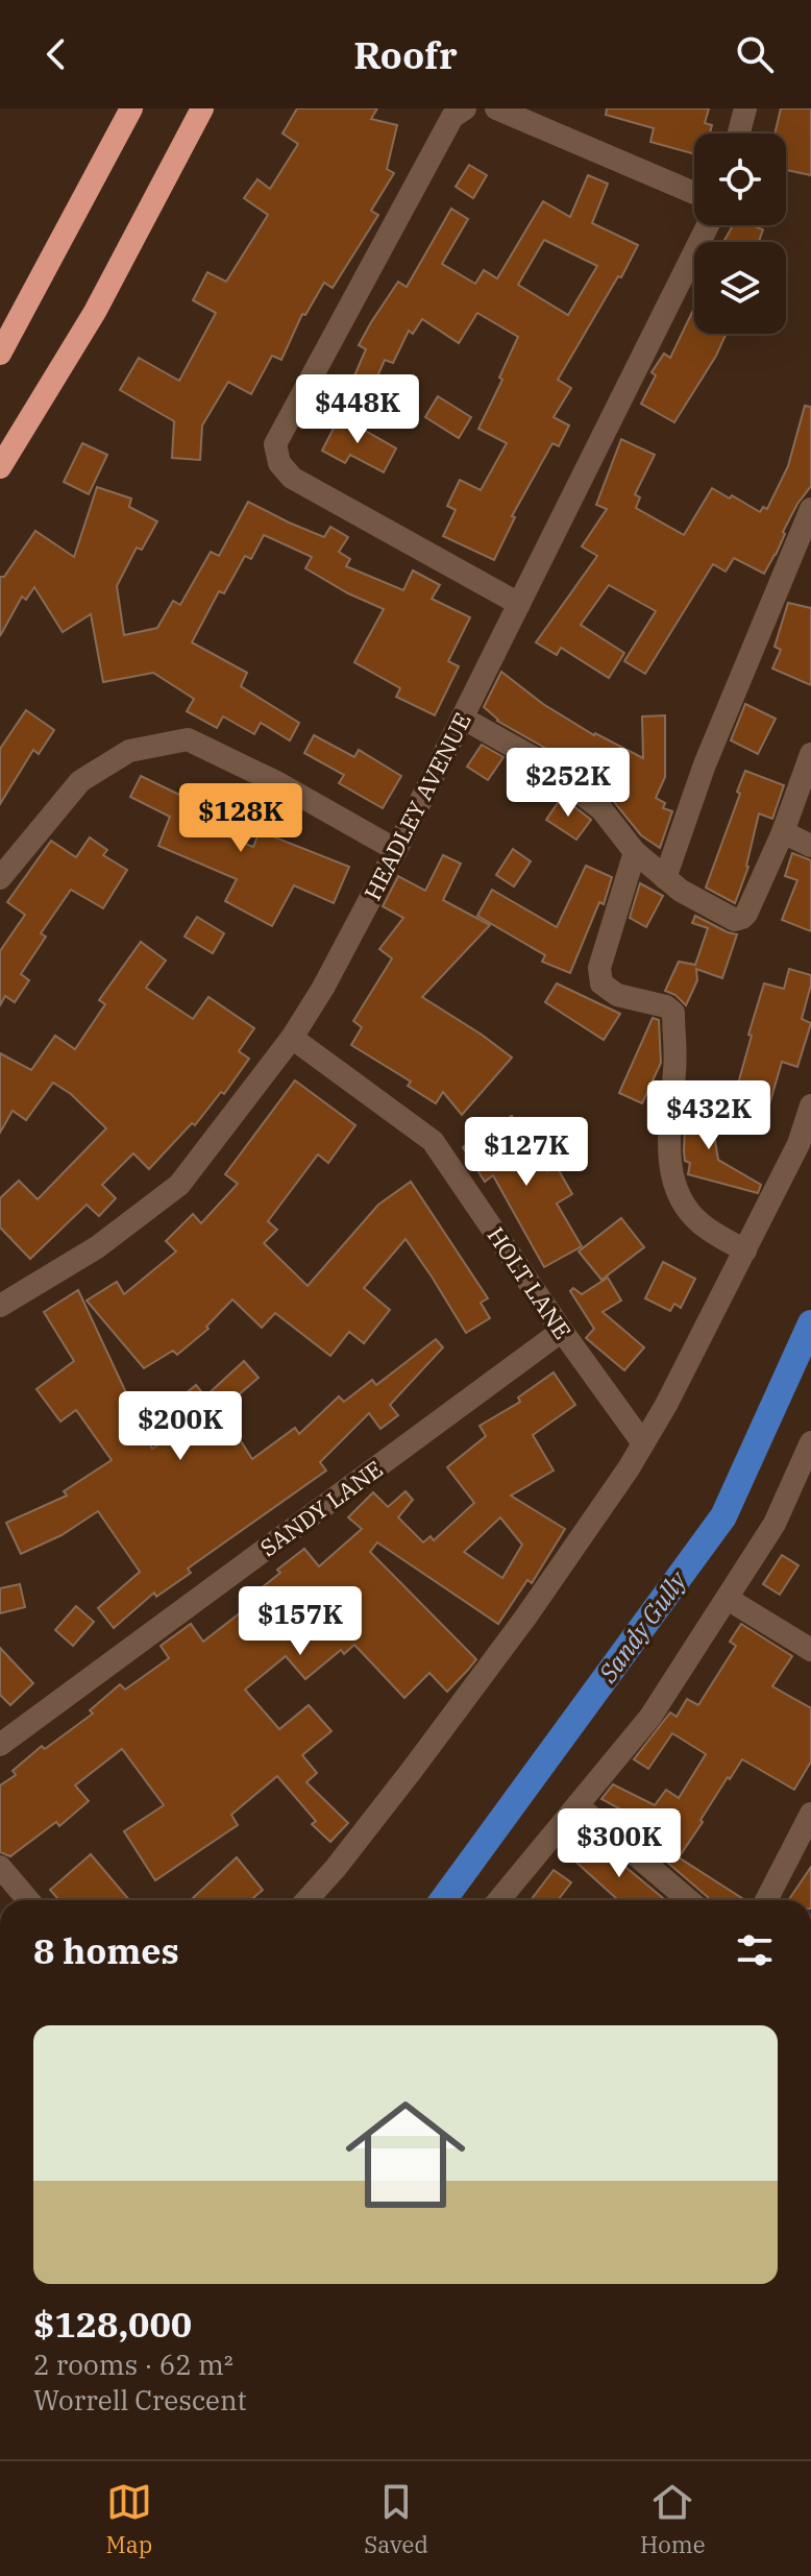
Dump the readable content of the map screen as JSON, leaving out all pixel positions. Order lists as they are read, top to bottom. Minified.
{"streets":{"street":["HEADLEY AVENUE","HOLT LANE","SANDY LANE"]},"crossings":[["HEADLEY AVENUE","HOLT LANE"],["HOLT LANE","SANDY LANE"]],"water":["Sandy Gully"],"page":{"header":"Roofr","price":["$448K","$252K","$128K","$432K","$127K","$200K","$157K","$300K"],"heading":"8 homes","list":[{"name":"$128,000","note":"2 rooms · 62 m² · Worrell Crescent"}],"tabs":["Map","Saved","Home"]}}
